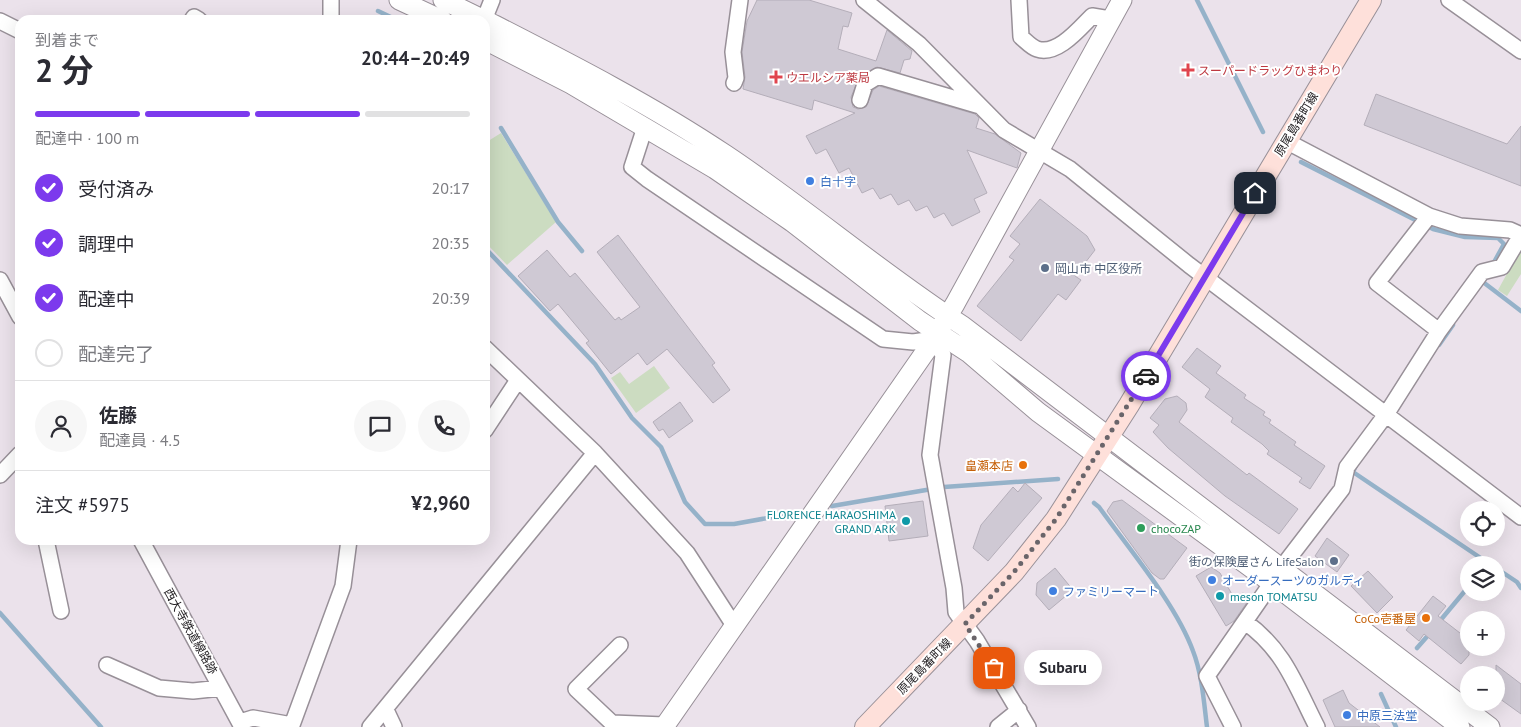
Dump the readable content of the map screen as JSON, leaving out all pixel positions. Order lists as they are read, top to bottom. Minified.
{"streets":{"main road":["原尾島番町線"],"street":["西大寺鉄道線路跡"]},"places":{"health":["スーパードラッグひまわり","ウエルシア薬局"],"other":["白十字","岡山市 中区役所","畠瀬本店","FLORENCE HARAOSHIMA GRAND ARK","chocoZAP","街の保険屋さん LifeSalon","オーダースーツのガルディ","ファミリーマート","meson TOMATSU","CoCo壱番屋","Subaru","中原三法堂"]},"page":{"heading":["2 分","到着まで","20:44–20:49"],"panel":["佐藤","配達員 · 4.5","注文 #5975","¥2,960"],"bar":"配達中 · 100 m","list":[["受付済み","20:17"],["調理中","20:35"],["配達中","20:39"],"配達完了"],"map_buttons":["+","−"],"bubble":"Subaru"}}
